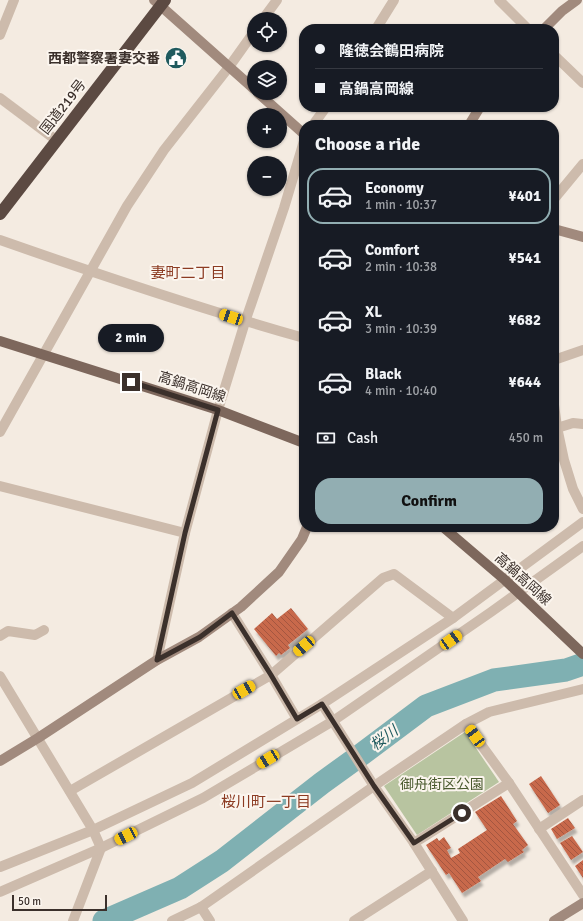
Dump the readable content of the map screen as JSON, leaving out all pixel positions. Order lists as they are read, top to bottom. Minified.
{"streets":{"highway":["国道219号"],"main road":["高鍋高岡線"]},"districts":["妻町二丁目","桜川町一丁目"],"water":["桜川"],"parks":["御舟街区公園"],"places":{"public building":["西都警察署妻交番"]},"scale_bar":"50 m","page":{"map_buttons":["+","−"],"banner":["隆徳会鶴田病院","高鍋高岡線"],"heading":"Choose a ride","list":[{"name":"Economy","note":"1 min · 10:37","value":"¥401"},{"name":"Comfort","note":"2 min · 10:38","value":"¥541"},{"name":"XL","note":"3 min · 10:39","value":"¥682"},{"name":"Black","note":"4 min · 10:40","value":"¥644"}],"bubble":"2 min","pay":["Cash","450 m"],"buttons":"Confirm","scale":"50 m"}}
